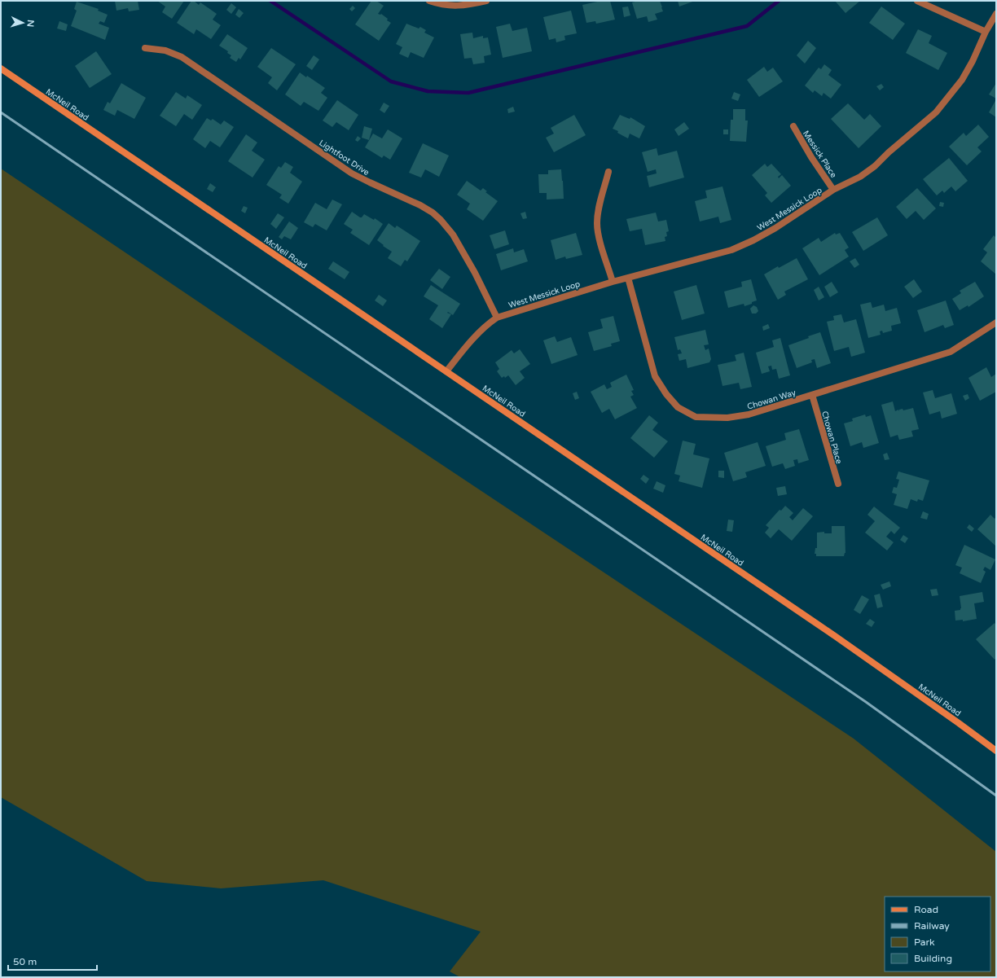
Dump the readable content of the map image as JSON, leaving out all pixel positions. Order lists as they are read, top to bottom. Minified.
{"streets":{"main road":["McNeil Road"],"street":["Messick Place","Lightfoot Drive","West Messick Loop","Chowan Way","Chowan Place"]},"crossings":[["McNeil Road","West Messick Loop"],["Messick Place","West Messick Loop"],["Lightfoot Drive","West Messick Loop"],["West Messick Loop","Chowan Way"],["Chowan Way","Chowan Place"]],"legend":["Road","Railway","Park","Building"],"scale_bar":"50 m","north":"right"}
